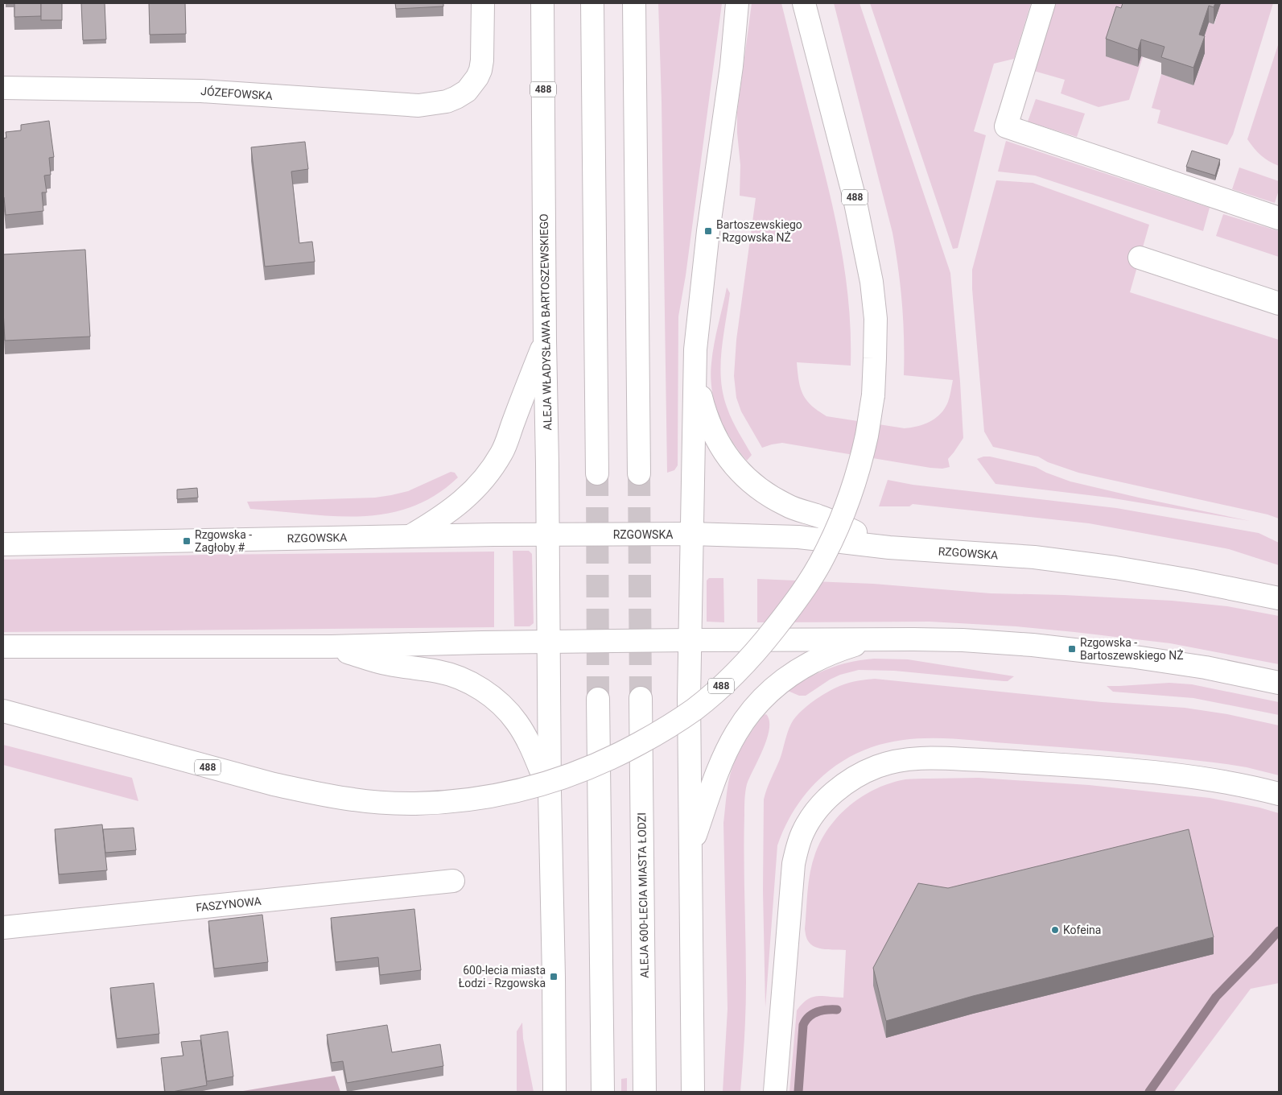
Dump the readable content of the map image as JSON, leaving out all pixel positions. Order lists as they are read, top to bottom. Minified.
{"streets":{"main road":["488","JÓZEFOWSKA","ALEJA WŁADYSŁAWA BARTOSZEWSKIEGO","RZGOWSKA","ALEJA 600-LECIA MIASTA ŁODZI","FASZYNOWA"]},"crossings":[["488","ALEJA WŁADYSŁAWA BARTOSZEWSKIEGO"],["488","RZGOWSKA"],["ALEJA WŁADYSŁAWA BARTOSZEWSKIEGO","RZGOWSKA"]],"places":{"transit":["Bartoszewskiego - Rzgowska NŻ","Rzgowska - Zagłoby #","Rzgowska - Bartoszewskiego NŻ","600-lecia miasta Łodzi - Rzgowska"],"other":["Kofeina"]}}
